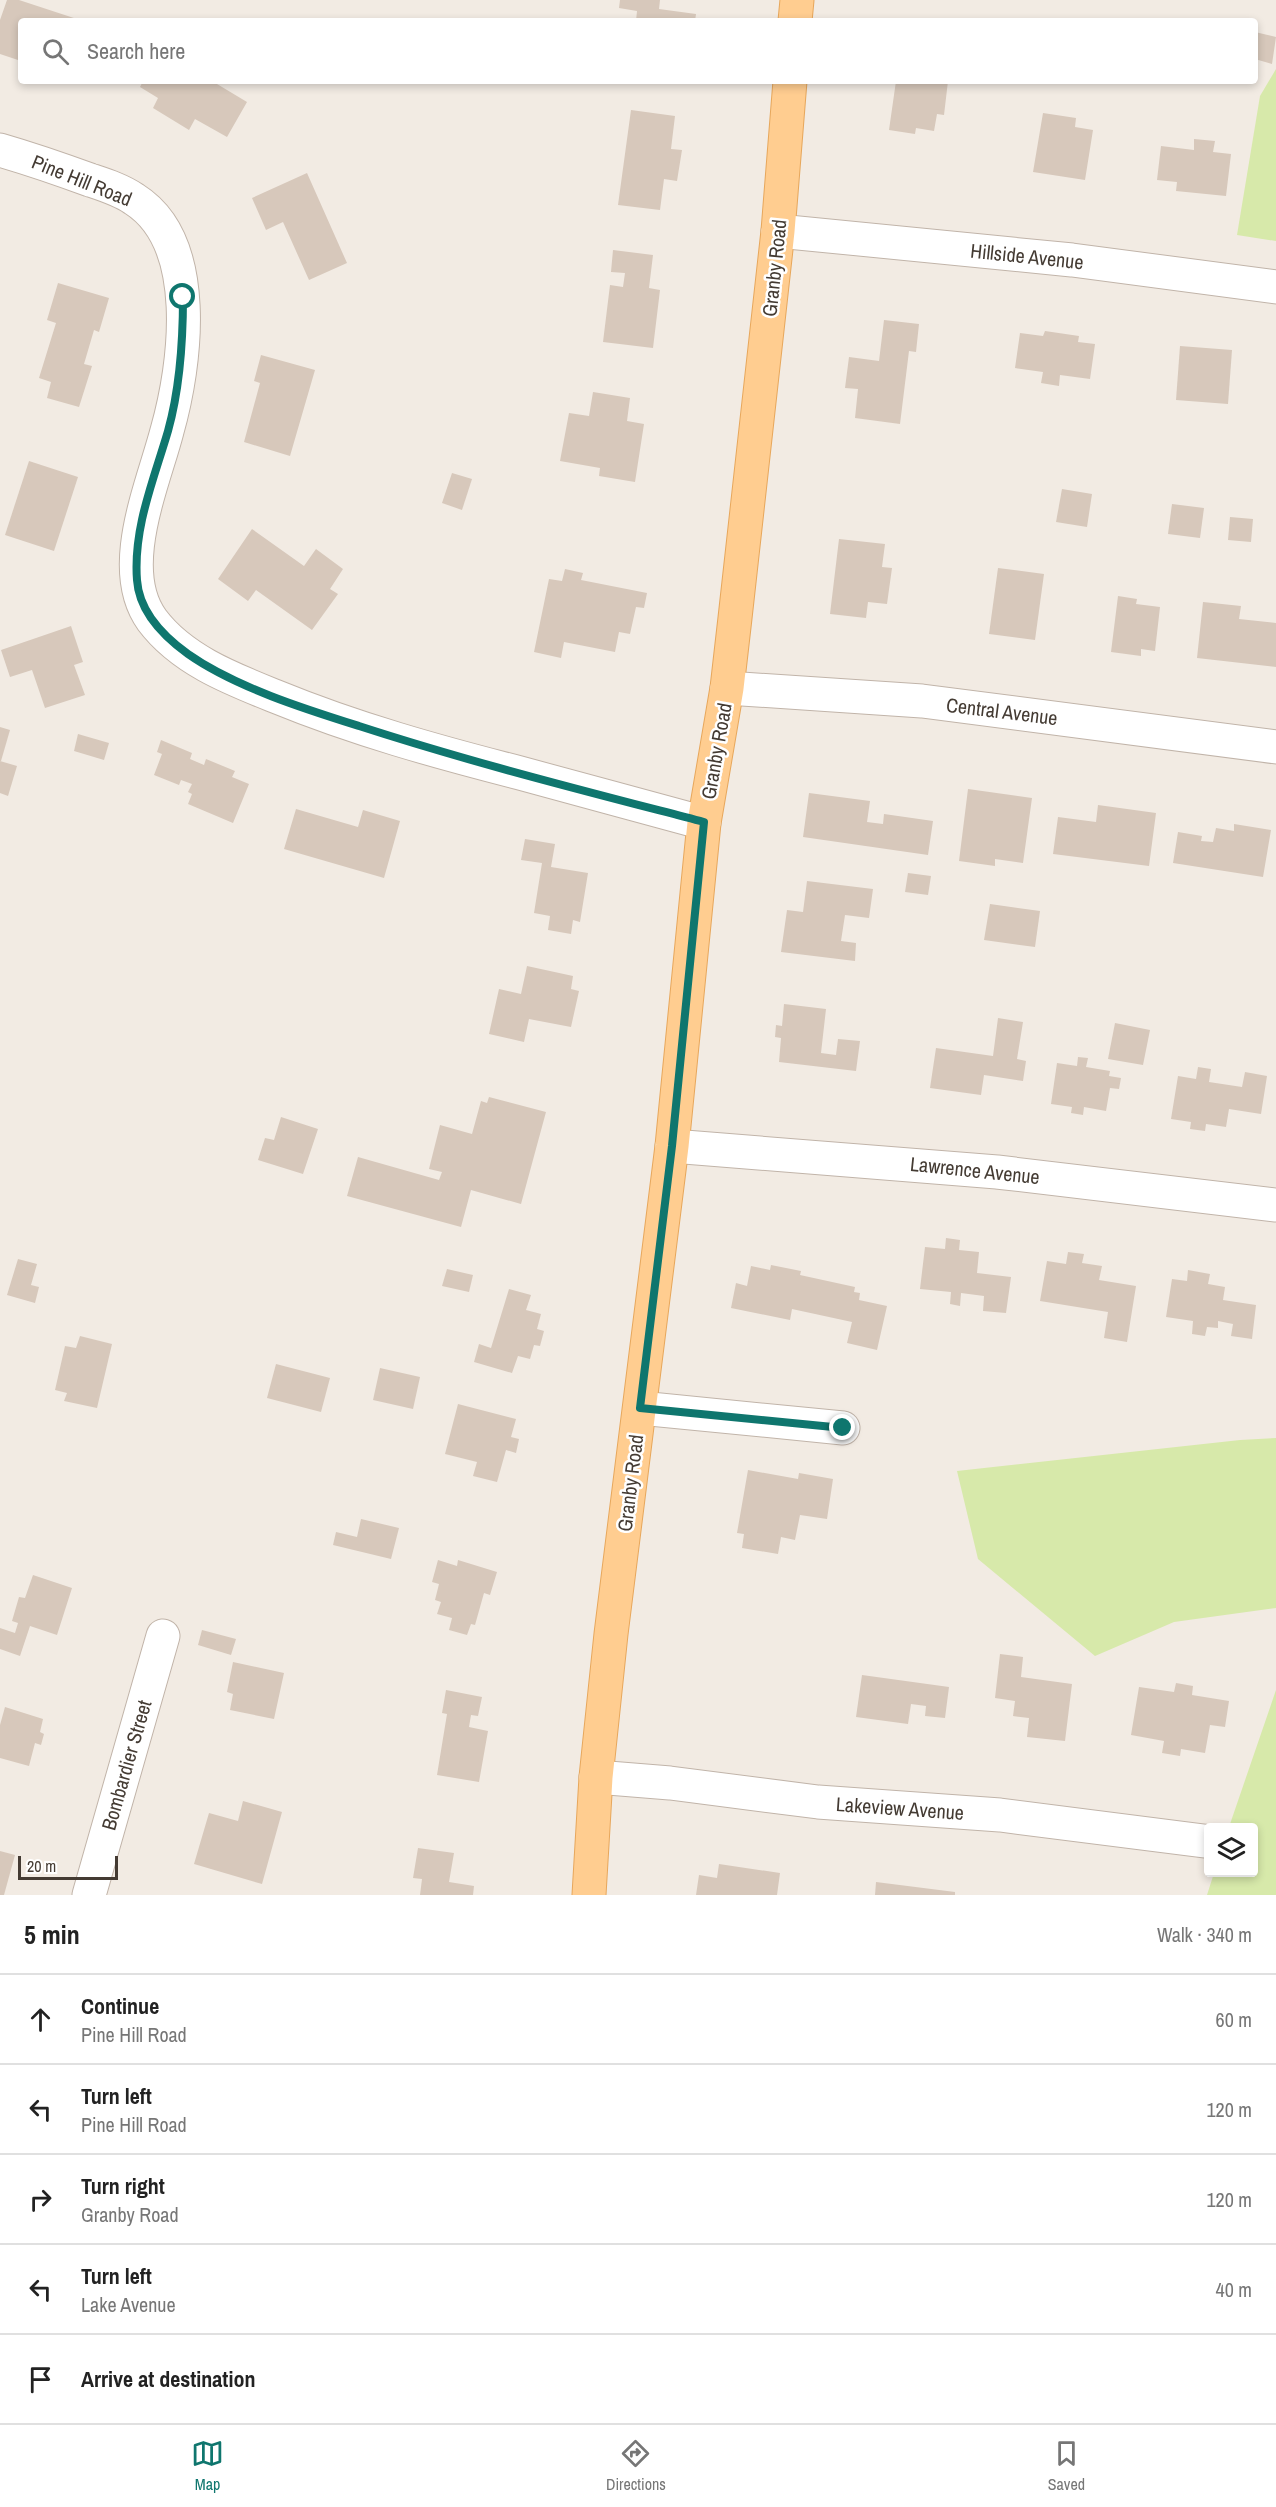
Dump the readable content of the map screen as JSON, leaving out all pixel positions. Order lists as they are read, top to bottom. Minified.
{"streets":{"main road":["Granby Road"],"street":["Pine Hill Road","Hillside Avenue","Central Avenue","Lawrence Avenue","Bombardier Street","Lakeview Avenue"]},"crossings":[["Pine Hill Road","Granby Road"],["Hillside Avenue","Granby Road"],["Granby Road","Central Avenue"],["Granby Road","Lawrence Avenue"],["Granby Road","Lakeview Avenue"]],"scale_bar":"20 m","page":{"search":"Search here","scale":"20 m","heading":["5 min","Walk · 340 m"],"list":[["Continue","Pine Hill Road","60 m"],["Turn left","Pine Hill Road","120 m"],["Turn right","Granby Road","120 m"],["Turn left","Lake Avenue","40 m"],"Arrive at destination"],"nav":["Map","Directions","Saved"]}}
